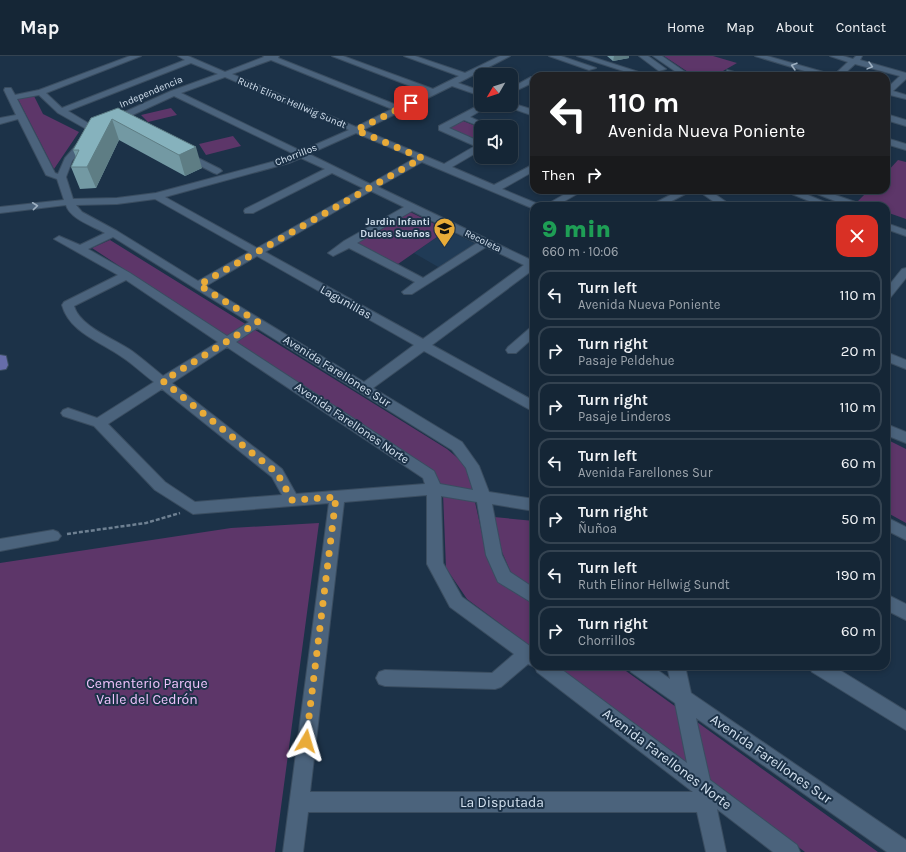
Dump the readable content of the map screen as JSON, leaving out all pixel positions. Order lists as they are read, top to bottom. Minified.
{"streets":{"street":["Independencia","Ruth Elinor Hellwig Sundt","Chorrillos","Recoleta","Lagunillas","Avenida Farellones Sur","Avenida Farellones Norte","La Disputada"]},"crossings":[["Independencia","Ruth Elinor Hellwig Sundt"],["Independencia","Recoleta"],["Ruth Elinor Hellwig Sundt","Chorrillos"],["Chorrillos","Recoleta"],["Chorrillos","Lagunillas"],["Chorrillos","Avenida Farellones Sur"],["Avenida Farellones Norte","La Disputada"]],"parks":["Cementerio Parque Valle del Cedrón"],"places":{"school or university":["Jardin Infanti Dulces Sueños"]},"north":"bottom left","page":{"header":"Map","nav":["Home","Map","About","Contact"],"turn":["110 m","Avenida Nueva Poniente"],"then":"Then","heading":["9 min","660 m · 10:06"],"list":[{"name":"Turn left","note":"Avenida Nueva Poniente","value":"110 m"},{"name":"Turn right","note":"Pasaje Peldehue","value":"20 m"},{"name":"Turn right","note":"Pasaje Linderos","value":"110 m"},{"name":"Turn left","note":"Avenida Farellones Sur","value":"60 m"},{"name":"Turn right","note":"Ñuñoa","value":"50 m"},{"name":"Turn left","note":"Ruth Elinor Hellwig Sundt","value":"190 m"},{"name":"Turn right","note":"Chorrillos","value":"60 m"}]}}
